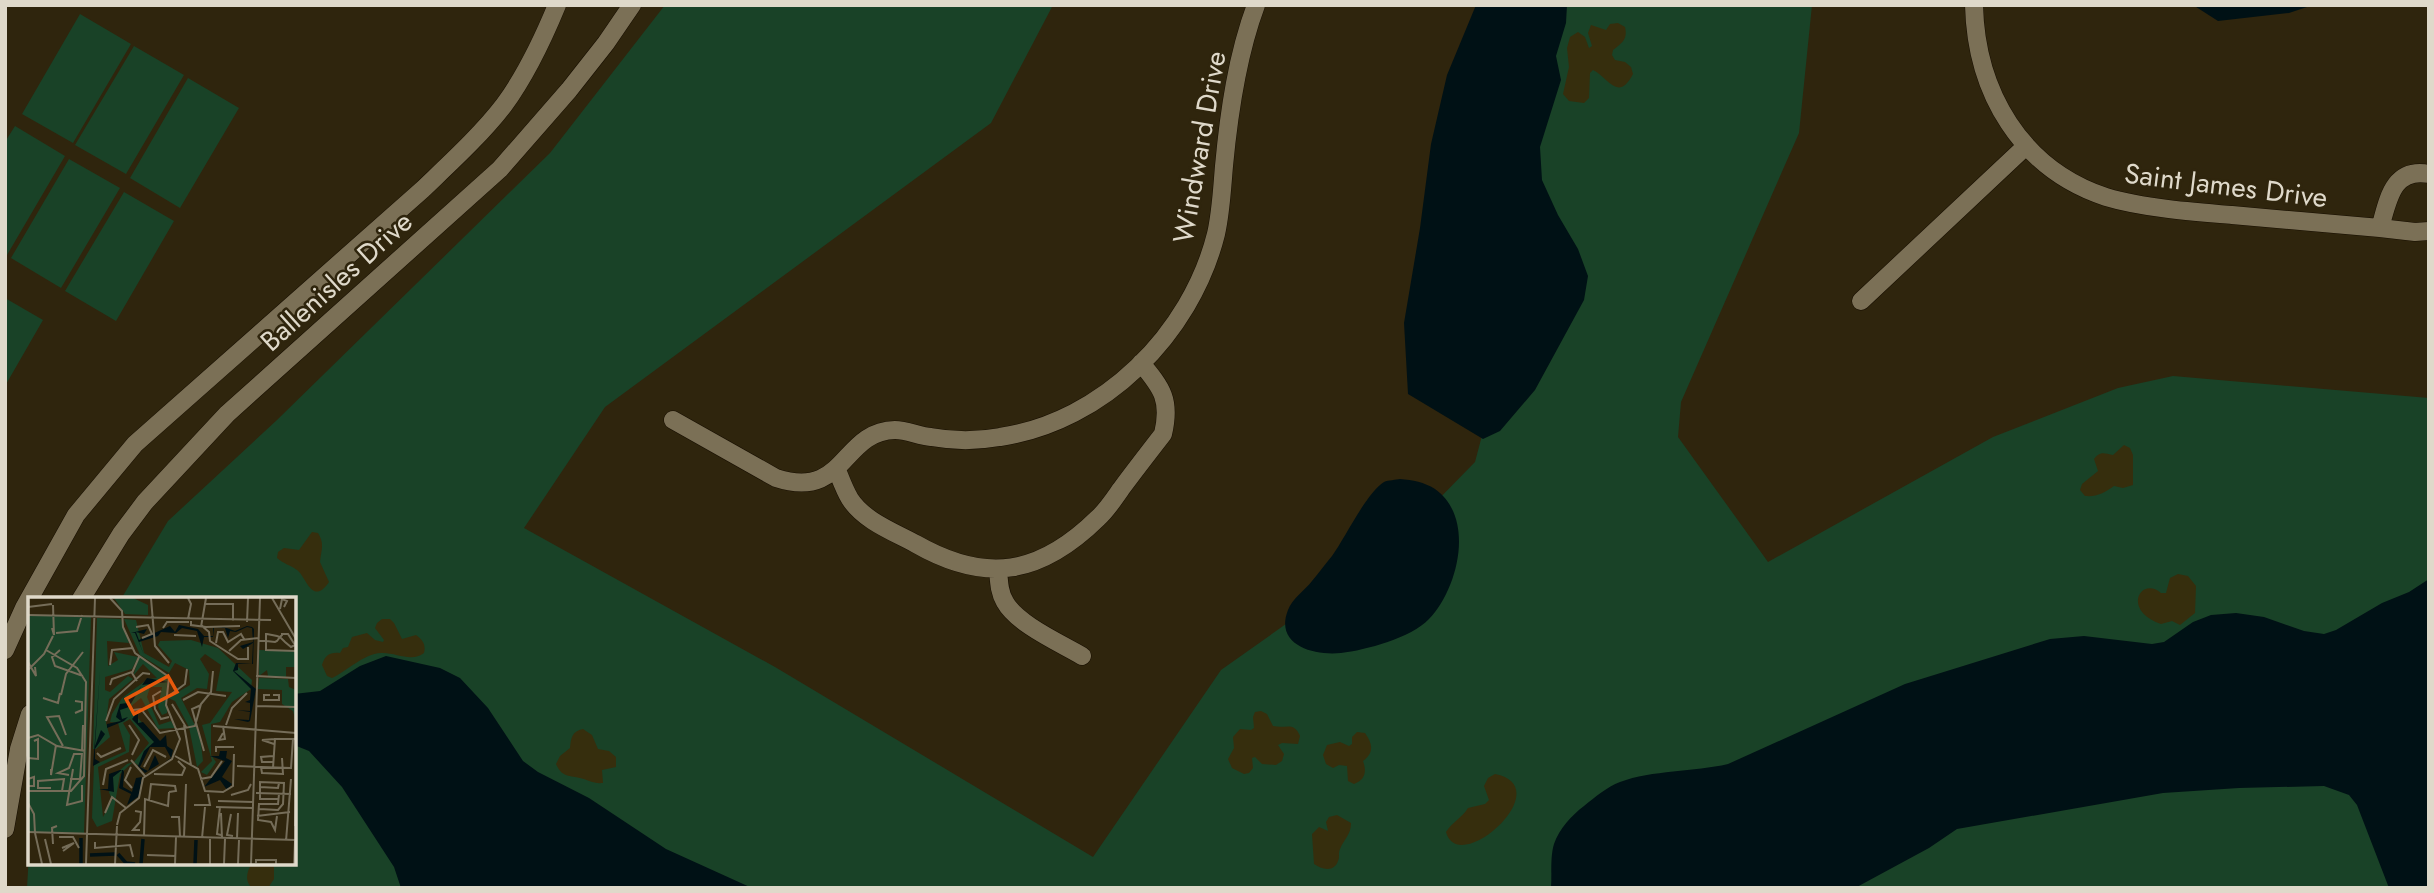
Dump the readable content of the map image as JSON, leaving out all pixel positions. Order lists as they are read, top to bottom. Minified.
{"streets":{"street":["Windward Drive","Saint James Drive","Ballenisles Drive"]}}
